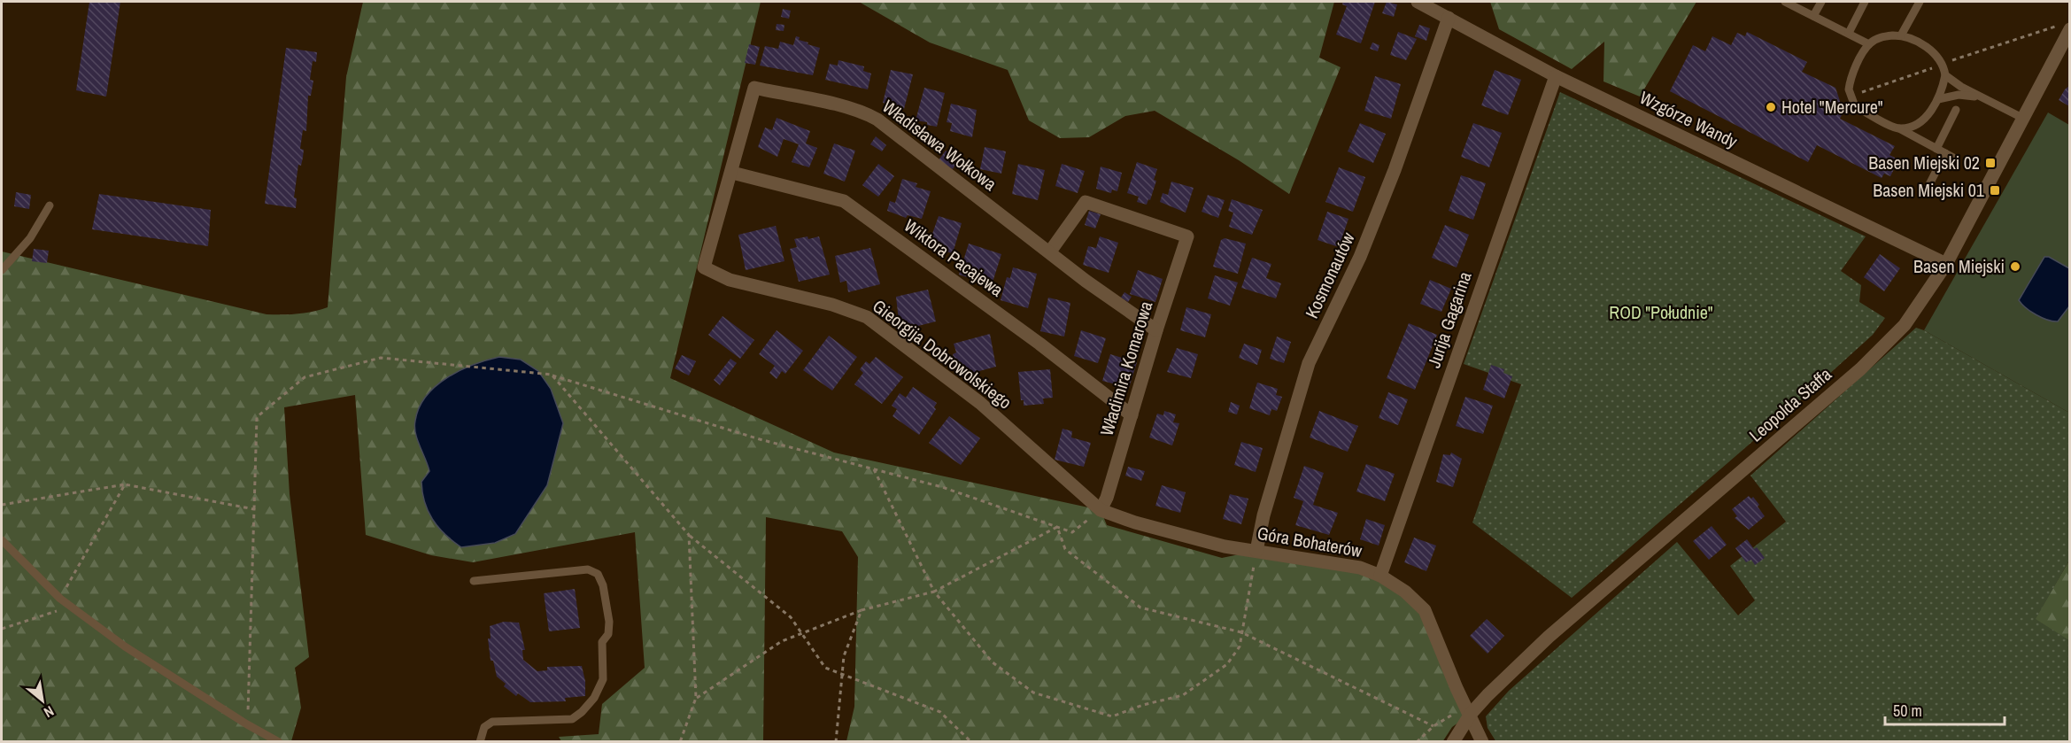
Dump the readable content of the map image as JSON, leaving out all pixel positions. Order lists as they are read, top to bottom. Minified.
{"streets":{"street":["Wzgórze Wandy","Władisława Wołkowa","Wiktora Pacajewa","Kosmonautów","Jurija Gagarina","Gieorgija Dobrowolskiego","Władimira Komarowa","Leopolda Staffa","Góra Bohaterów"]},"crossings":[["Wzgórze Wandy","Kosmonautów"],["Wzgórze Wandy","Jurija Gagarina"],["Wzgórze Wandy","Leopolda Staffa"],["Władisława Wołkowa","Wiktora Pacajewa"],["Władisława Wołkowa","Gieorgija Dobrowolskiego"],["Władisława Wołkowa","Władimira Komarowa"],["Wiktora Pacajewa","Gieorgija Dobrowolskiego"],["Wiktora Pacajewa","Władimira Komarowa"],["Kosmonautów","Góra Bohaterów"],["Jurija Gagarina","Góra Bohaterów"],["Gieorgija Dobrowolskiego","Władimira Komarowa"],["Gieorgija Dobrowolskiego","Góra Bohaterów"],["Władimira Komarowa","Góra Bohaterów"],["Leopolda Staffa","Góra Bohaterów"]],"parks":["ROD \"Południe\""],"places":{"other":["Hotel \"Mercure\"","Basen Miejski"],"transit":["Basen Miejski 02","Basen Miejski 01"]},"scale_bar":"50 m","north":"bottom right"}
